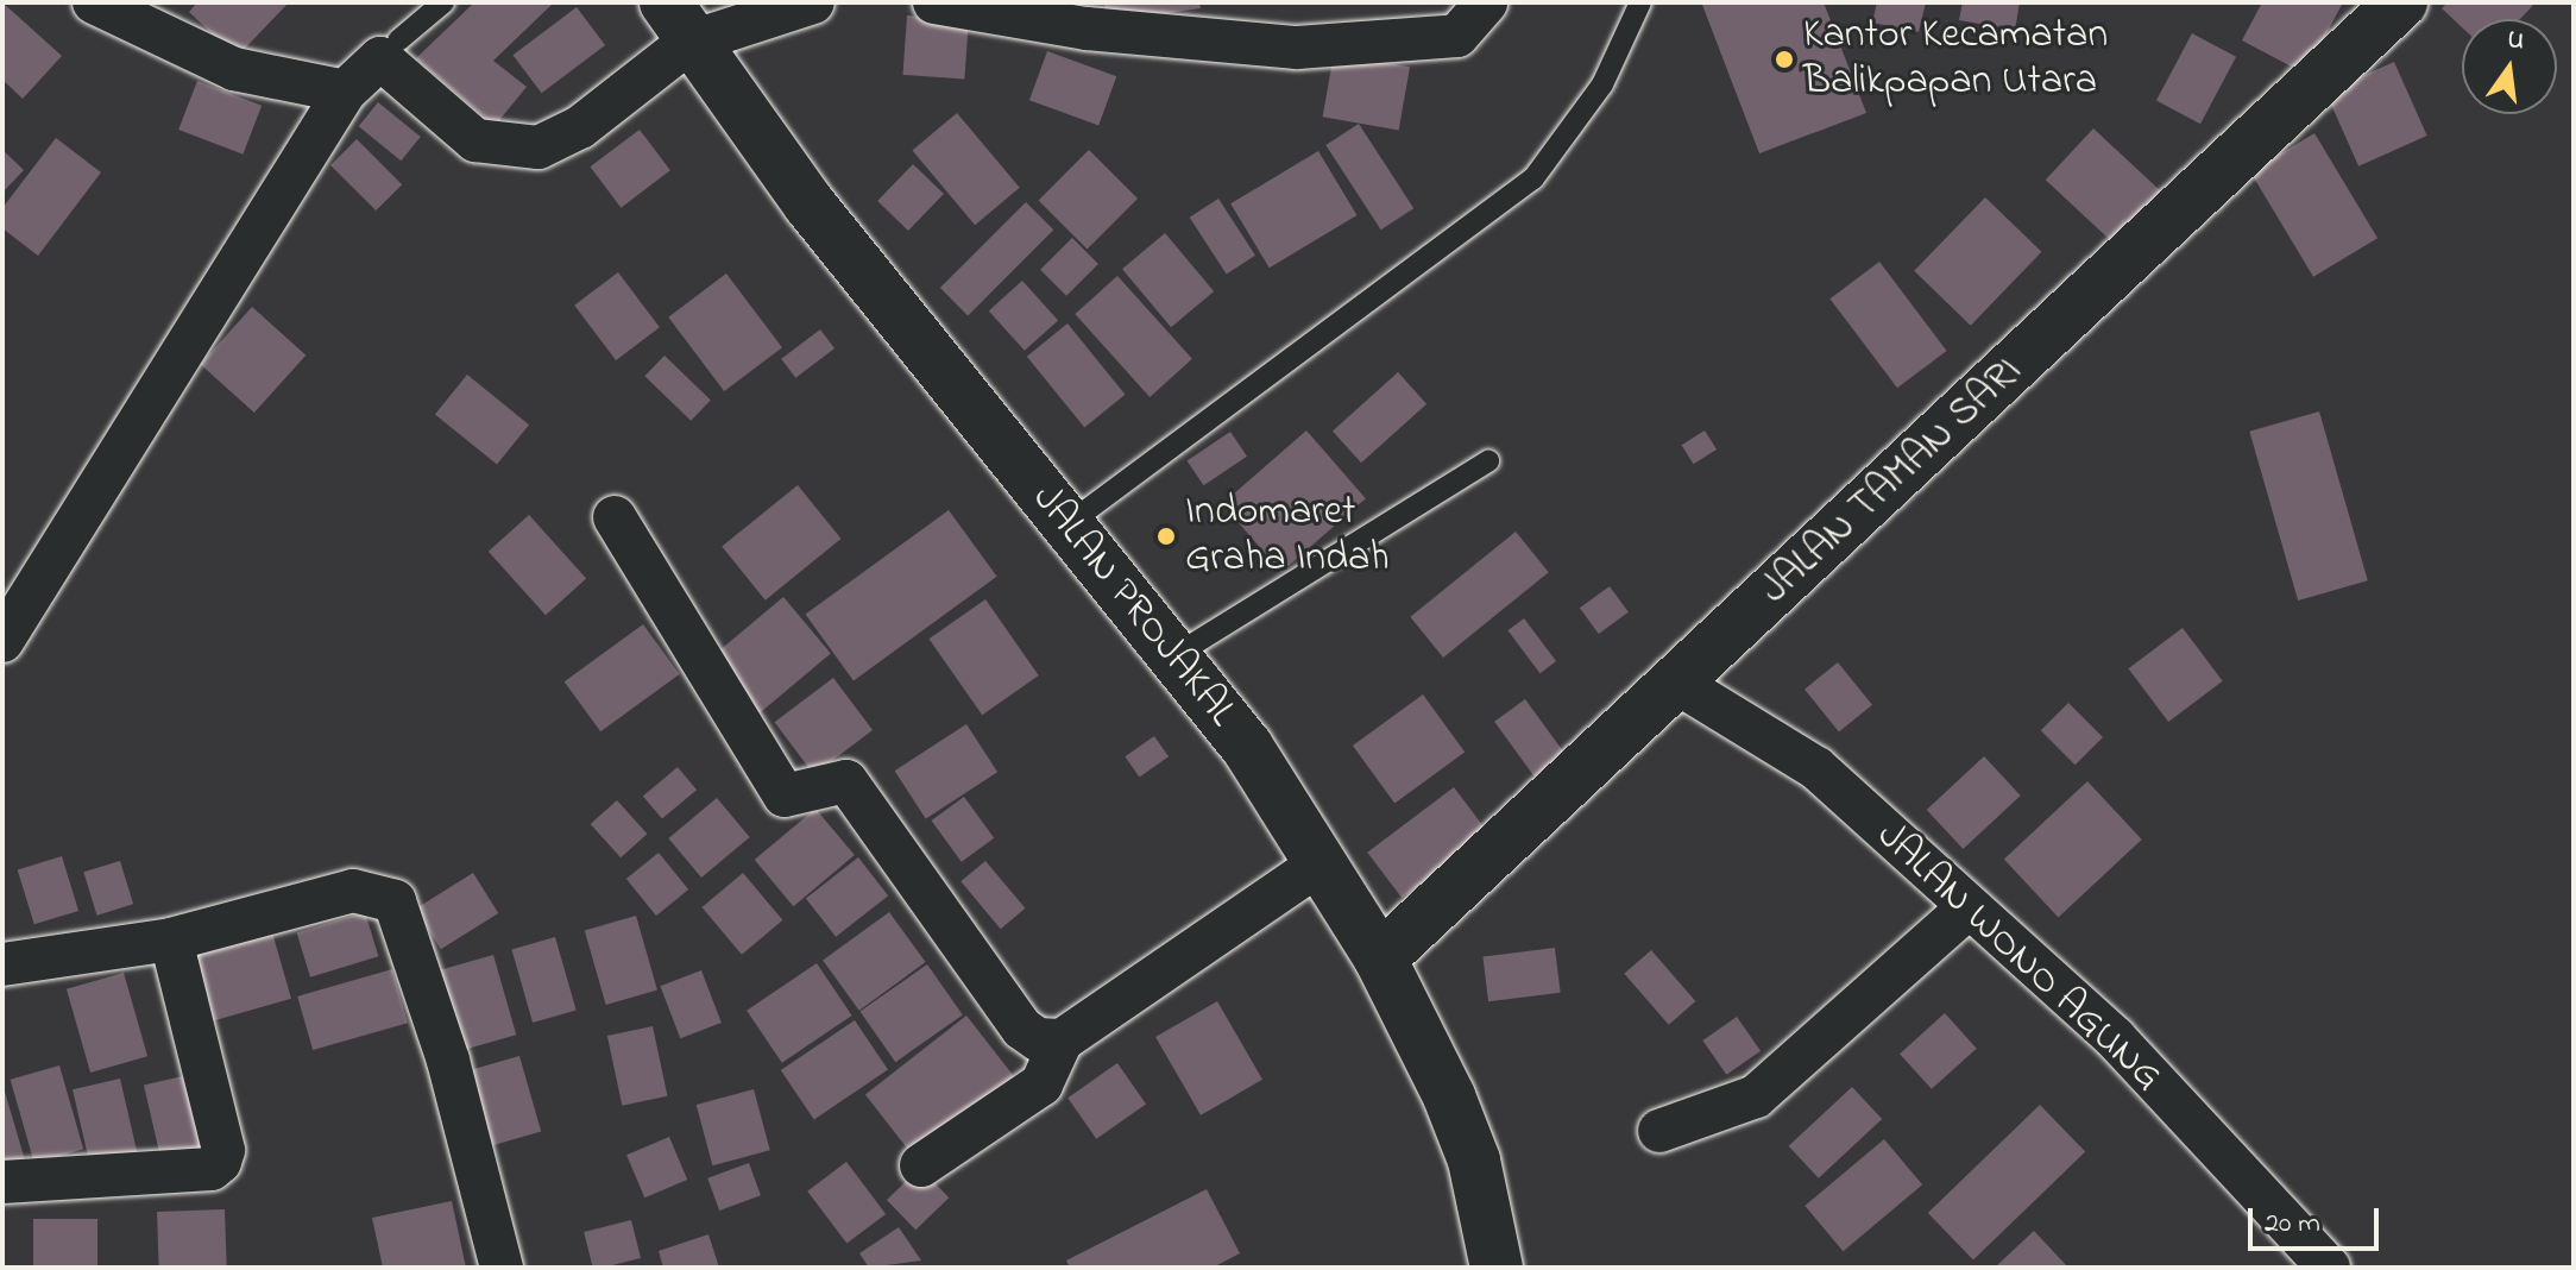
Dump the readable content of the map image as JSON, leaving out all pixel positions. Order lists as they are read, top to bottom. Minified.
{"streets":{"main road":["JALAN TAMAN SARI","JALAN PROJAKAL"],"street":["JALAN WONO AGUNG"]},"crossings":[["JALAN TAMAN SARI","JALAN PROJAKAL"],["JALAN TAMAN SARI","JALAN WONO AGUNG"]],"places":["Kantor Kecamatan Balikpapan Utara","Indomaret Graha Indah"],"scale_bar":"20 m","north":"top"}
